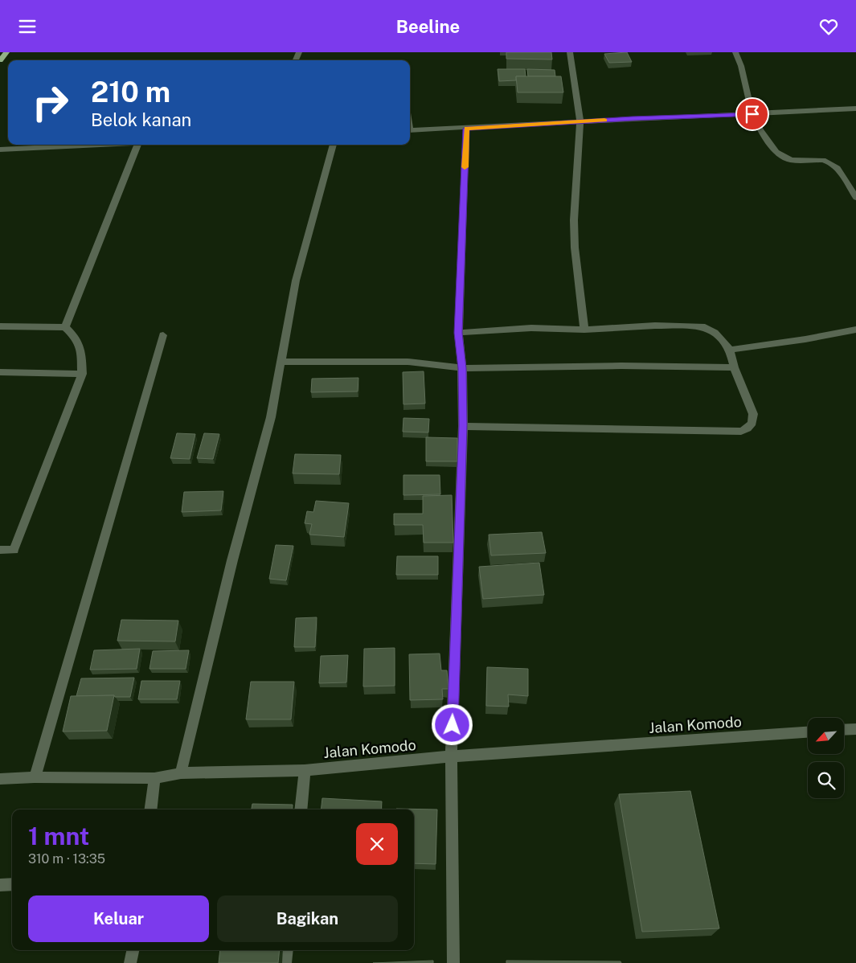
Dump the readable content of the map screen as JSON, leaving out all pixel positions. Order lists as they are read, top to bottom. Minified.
{"streets":{"street":["Jalan Komodo"]},"north":"bottom left","page":{"header":"Beeline","turn":["210 m","Belok kanan"],"heading":["1 mnt","310 m · 13:35"],"buttons":["Keluar","Bagikan"]}}
